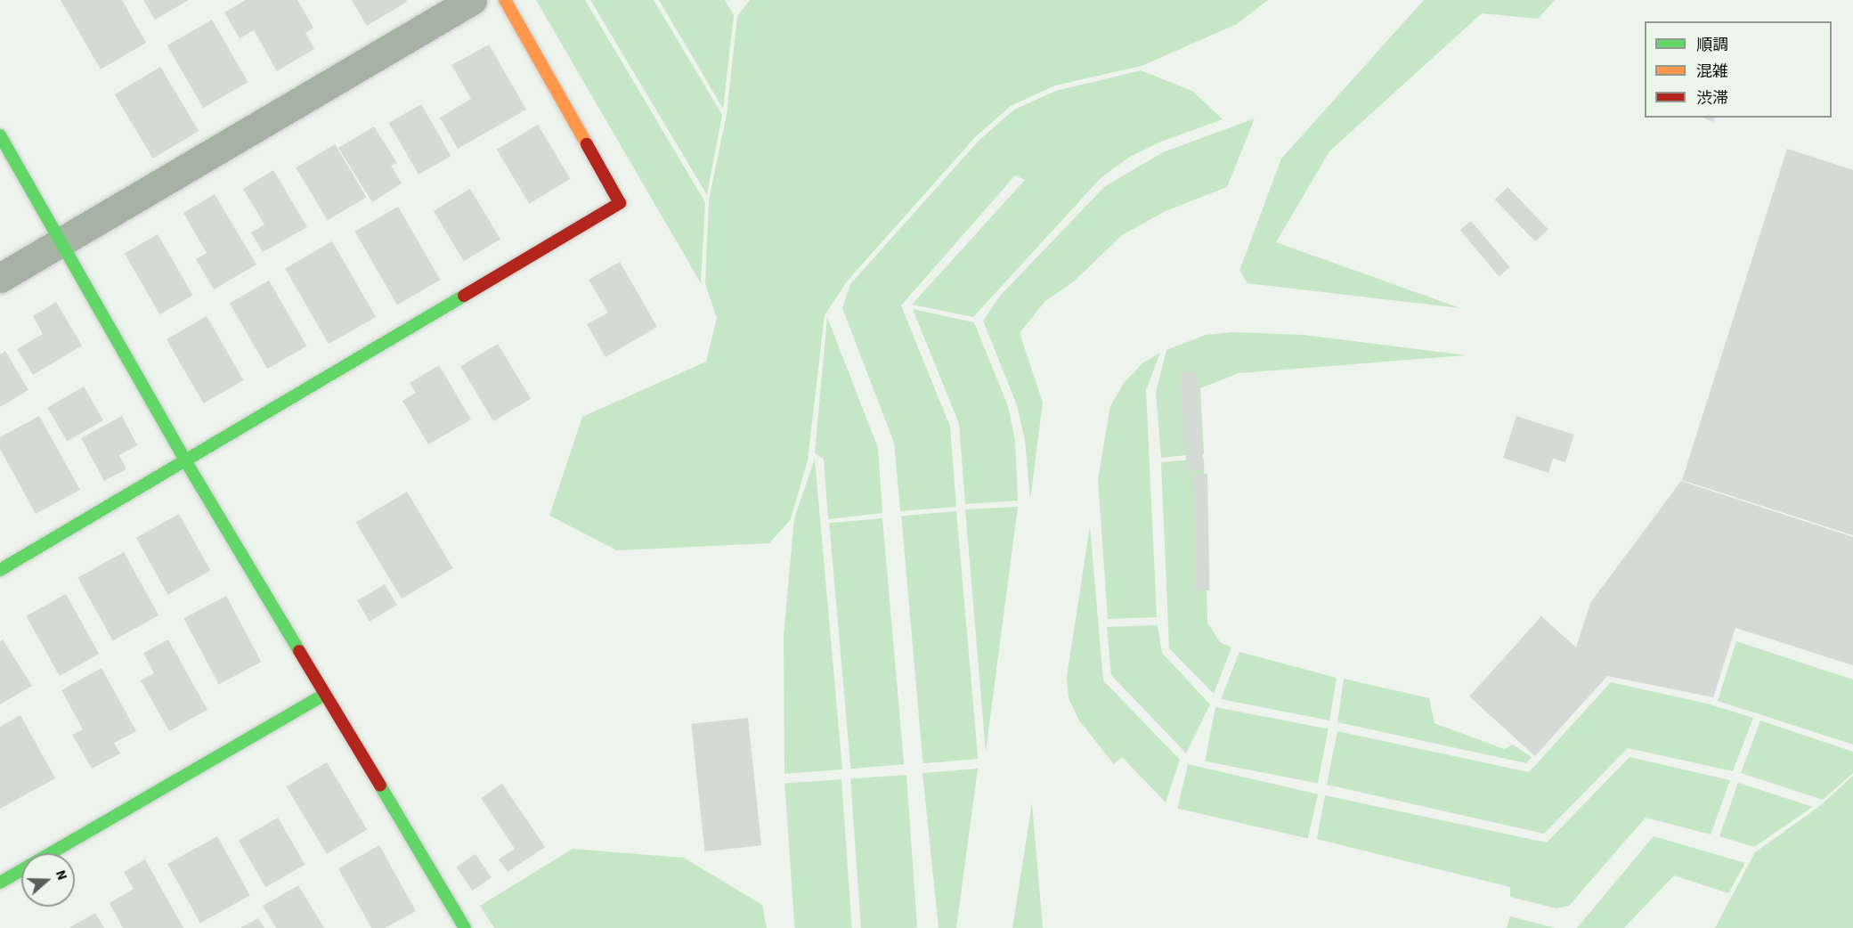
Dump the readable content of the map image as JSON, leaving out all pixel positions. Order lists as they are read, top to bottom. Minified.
{"legend":["順調","混雑","渋滞"],"north":"right"}
